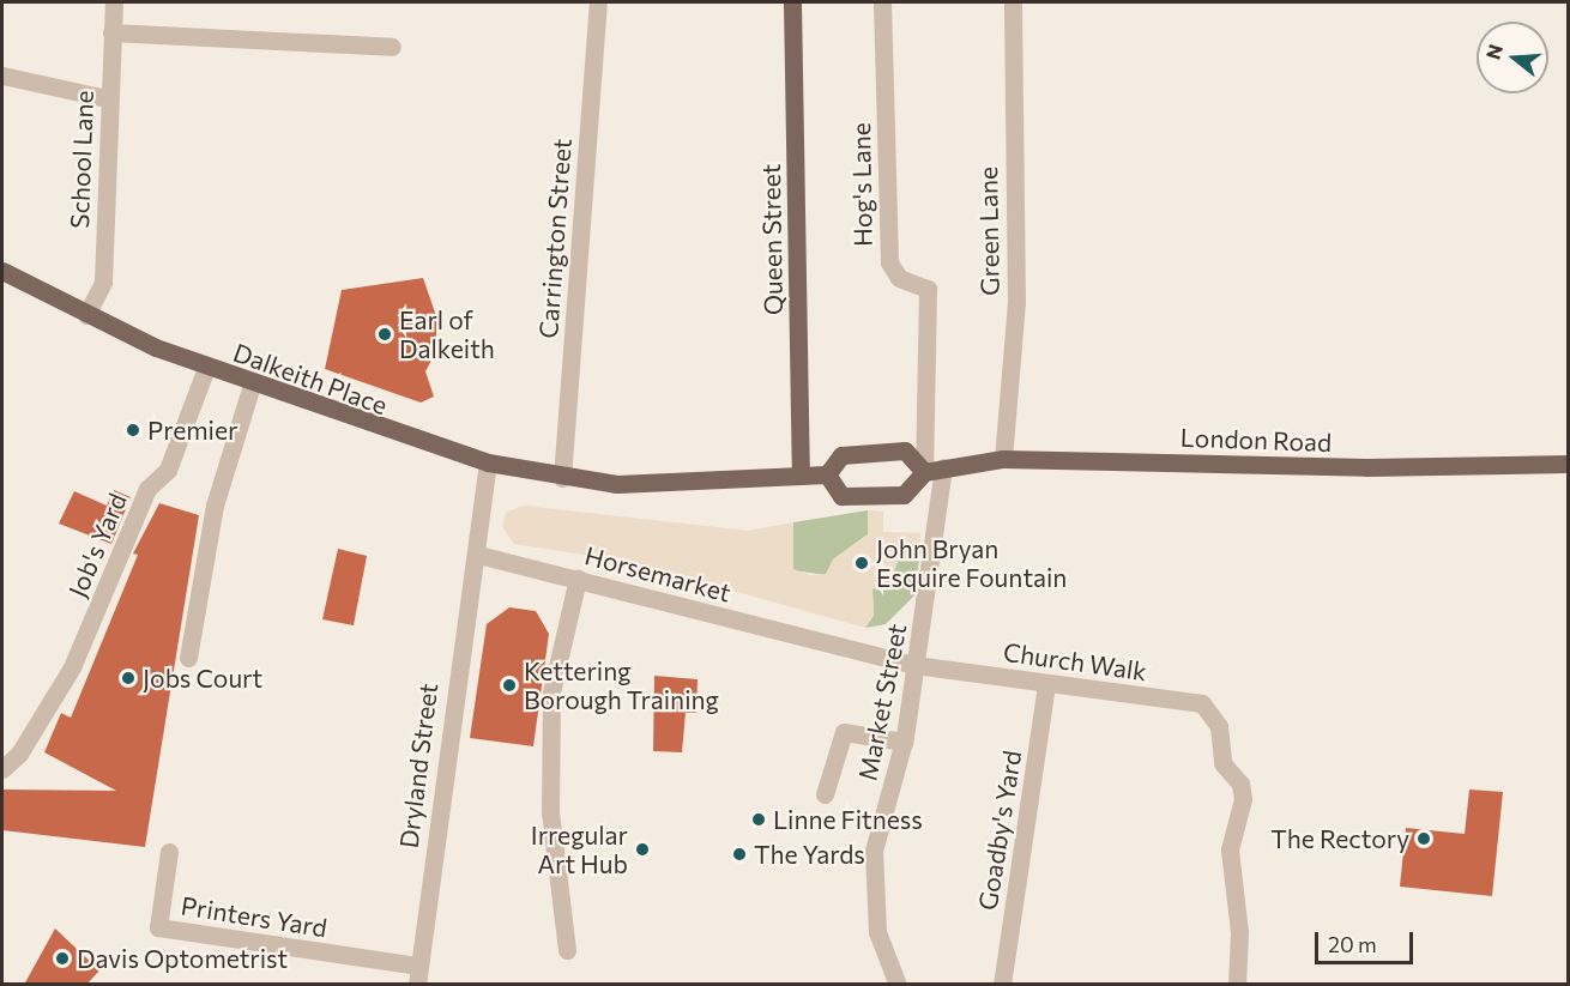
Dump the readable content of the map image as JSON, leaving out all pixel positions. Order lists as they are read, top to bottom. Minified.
{"streets":{"main road":["Queen Street","Dalkeith Place","London Road"],"street":["School Lane","Hog's Lane","Green Lane","Carrington Street","Job's Yard","Horsemarket","Church Walk","Market Street","Dryland Street","Goadby's Yard","Printers Yard"]},"crossings":[["School Lane","Dalkeith Place"],["Green Lane","London Road"],["Carrington Street","Dalkeith Place"],["Dalkeith Place","Job's Yard"],["London Road","Market Street"],["Horsemarket","Church Walk"],["Horsemarket","Market Street"],["Horsemarket","Dryland Street"],["Church Walk","Market Street"],["Church Walk","Goadby's Yard"],["Dryland Street","Printers Yard"]],"places":["Earl of Dalkeith","Premier","John Bryan Esquire Fountain","Jobs Court","Kettering Borough Training","Linne Fitness","The Rectory","Irregular Art Hub","The Yards","Davis Optometrist"],"scale_bar":"20 m","north":"left"}
